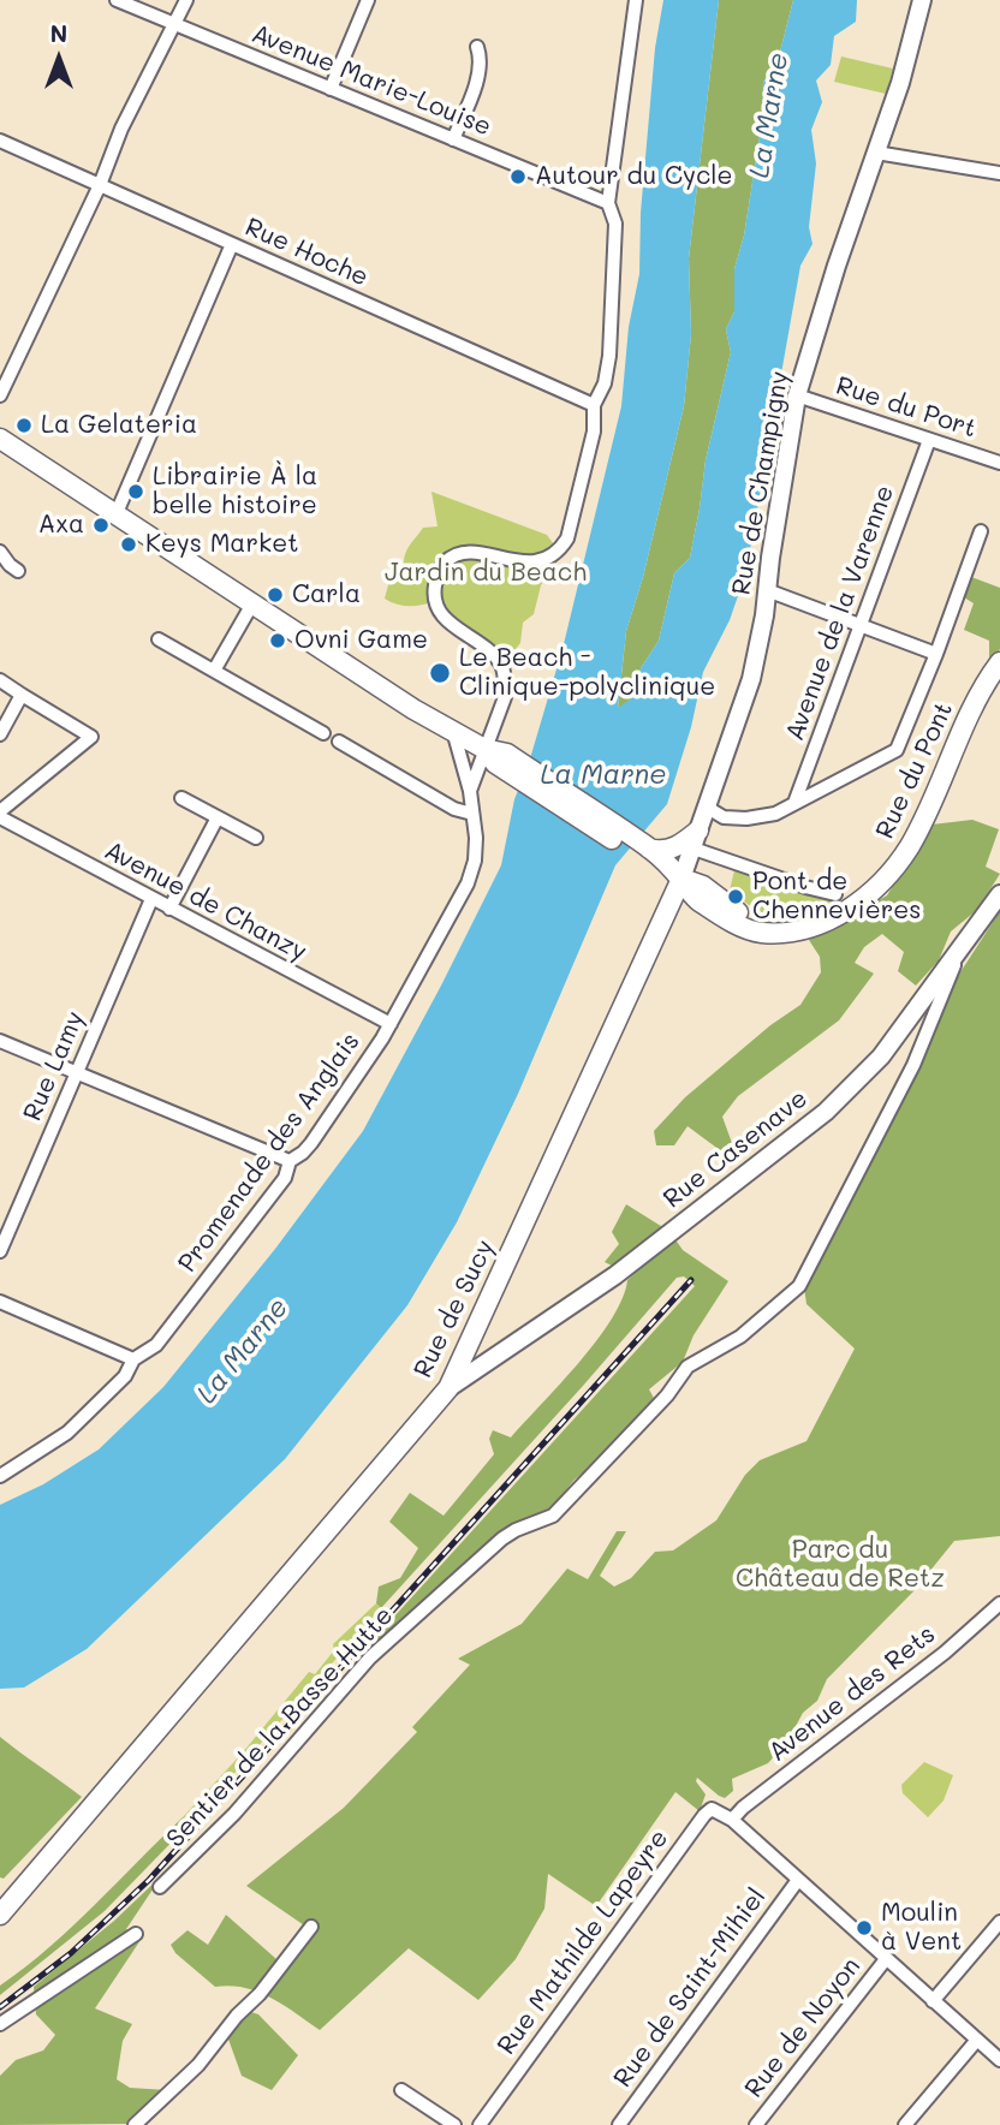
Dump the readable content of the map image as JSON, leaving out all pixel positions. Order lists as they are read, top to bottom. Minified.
{"streets":{"main road":["Rue du Pont","Rue de Sucy"],"street":["Avenue Marie-Louise","Rue Hoche","Rue du Port","Rue de Champigny","Avenue de la Varenne","Avenue de Chanzy","Rue Lamy","Rue Casenave","Promenade des Anglais","Avenue des Rets","Sentier de la Basse Hutte","Rue Mathilde Lapeyre","Rue de Saint-Mihiel","Rue de Noyon"]},"crossings":[["Rue Hoche","Promenade des Anglais"],["Rue du Port","Rue de Champigny"],["Rue du Port","Avenue de la Varenne"],["Rue de Champigny","Rue du Pont"],["Rue de Champigny","Rue de Sucy"],["Rue du Pont","Rue de Sucy"],["Avenue de Chanzy","Rue Lamy"],["Avenue de Chanzy","Promenade des Anglais"],["Rue Casenave","Rue de Sucy"],["Rue Casenave","Sentier de la Basse Hutte"],["Avenue des Rets","Rue Mathilde Lapeyre"]],"water":["La Marne"],"parks":["Jardin du Beach","Parc du Château de Retz"],"places":["Autour du Cycle","La Gelateria","Librairie À la belle histoire","Axa","Keys Market","Carla","Ovni Game","Le Beach - Clinique-polyclinique","Pont de Chennevières","Moulin à Vent"],"north":"top"}
